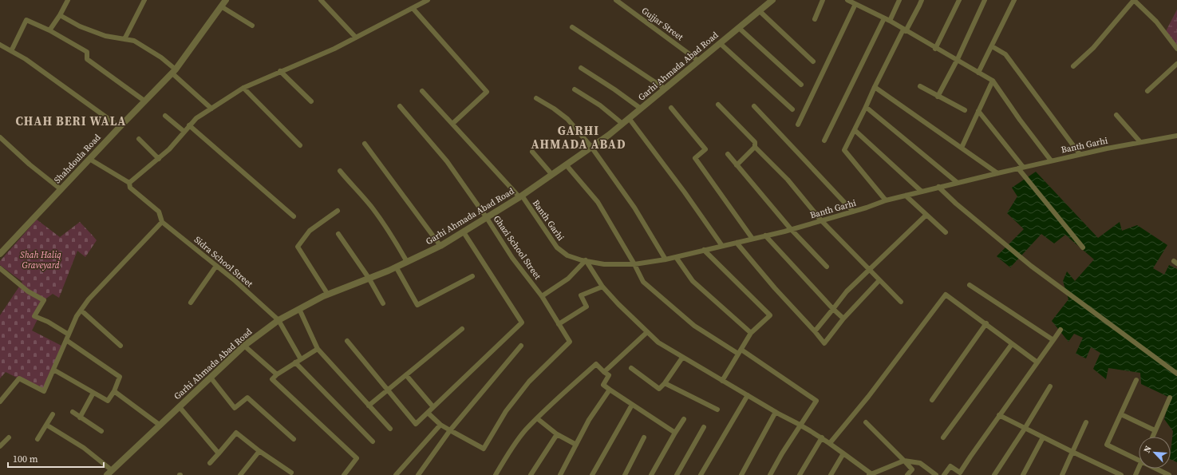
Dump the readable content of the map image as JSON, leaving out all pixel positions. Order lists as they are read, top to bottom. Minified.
{"streets":{"street":["Gujjar Street","Garhi Ahmada Abad Road","Banth Garhi","Shahdoula Road","Ghazi School Street","Sidra School Street"]},"crossings":[["Gujjar Street","Garhi Ahmada Abad Road"],["Garhi Ahmada Abad Road","Banth Garhi"],["Garhi Ahmada Abad Road","Ghazi School Street"],["Garhi Ahmada Abad Road","Sidra School Street"],["Shahdoula Road","Sidra School Street"]],"districts":["CHAH BERI WALA","GARHI AHMADA ABAD"],"parks":["Shah Haliq Graveyard"],"scale_bar":"100 m","north":"top left"}
